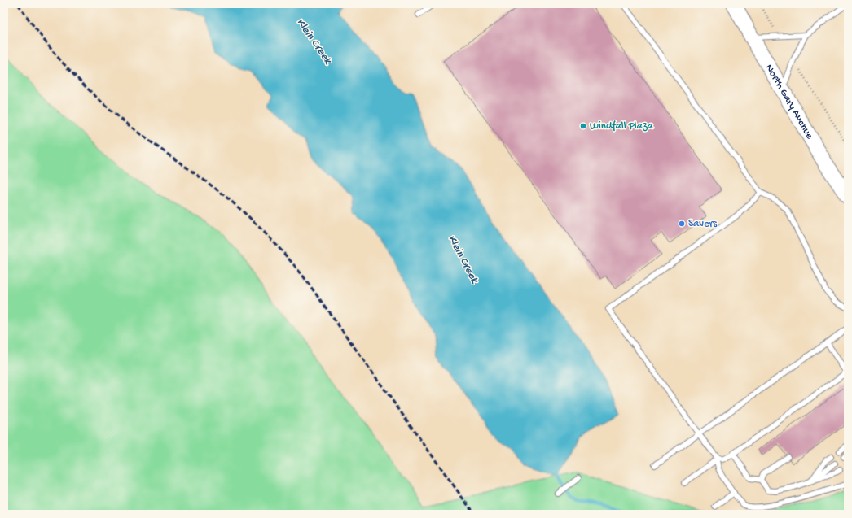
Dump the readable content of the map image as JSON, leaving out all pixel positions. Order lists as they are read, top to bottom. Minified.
{"streets":{"street":["North Gary Avenue"]},"water":["Klein Creek"],"places":["Windfall Plaza","Savers"]}
